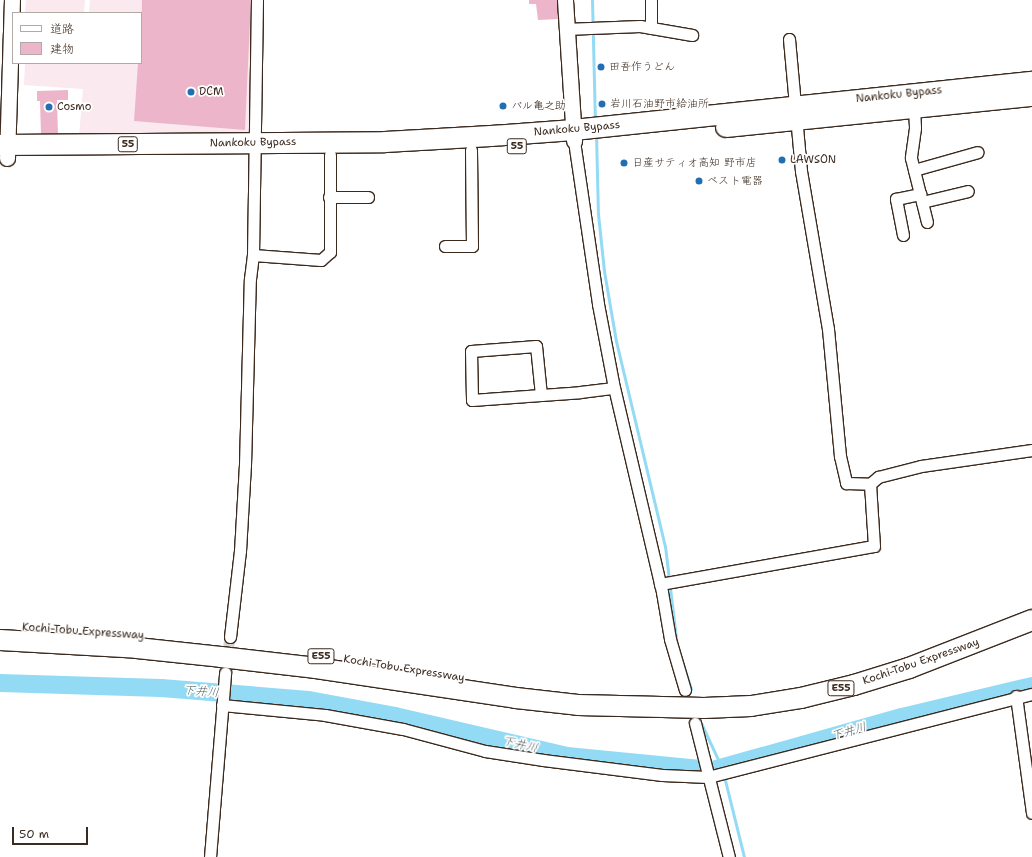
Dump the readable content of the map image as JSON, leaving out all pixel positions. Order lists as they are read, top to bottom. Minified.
{"streets":{"highway":["Nankoku Bypass","55","Kochi-Tobu Expressway","E55"]},"water":["下井川"],"places":["田吾作うどん","DCM","岩川石油野市給油所","バル亀之助","Cosmo","LAWSON","日産サティオ高知 野市店","ベスト電器"],"legend":["道路","建物"],"scale_bar":"50 m"}
